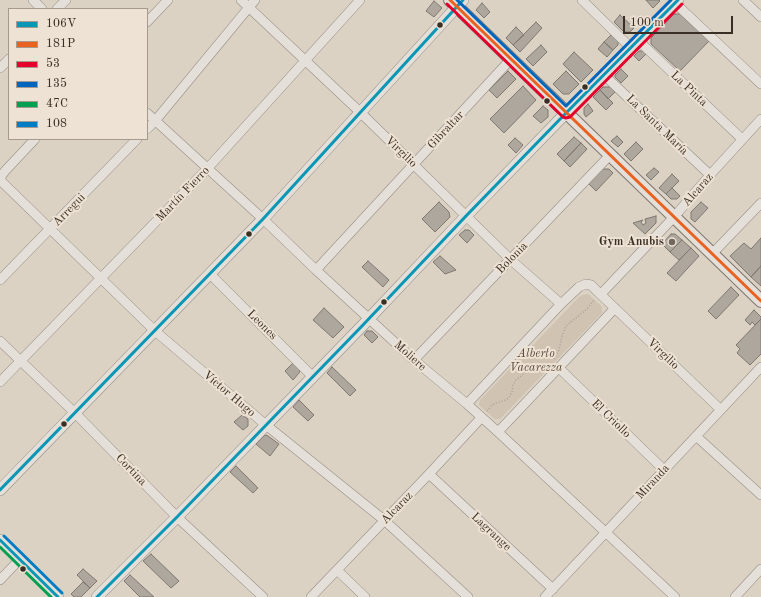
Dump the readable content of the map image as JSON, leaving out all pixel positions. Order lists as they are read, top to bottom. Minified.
{"streets":{"street":["La Pinta","La Santa María","Gibraltar","Virgilio","Alcaraz","Martín Fierro","Arregui","Bolonia","Leones","Moliere","Víctor Hugo","El Criollo","Cortina","Miranda","Lagrange"]},"crossings":[["La Pinta","Alcaraz"],["La Santa María","Alcaraz"],["Gibraltar","Virgilio"],["Gibraltar","Moliere"],["Virgilio","Alcaraz"],["Virgilio","Martín Fierro"],["Virgilio","Bolonia"],["Virgilio","Miranda"],["Alcaraz","Moliere"],["Alcaraz","Víctor Hugo"],["Alcaraz","Lagrange"],["Martín Fierro","Moliere"],["Martín Fierro","Víctor Hugo"],["Martín Fierro","Cortina"],["Arregui","Víctor Hugo"],["Bolonia","Moliere"],["Moliere","Miranda"],["El Criollo","Miranda"],["Miranda","Lagrange"]],"parks":["Alberto Vacarezza"],"places":["Gym Anubis"],"lines":["transit line 106V","transit line 181P","transit line 135","transit line 53","transit line 108","transit line 47C"],"legend":["106V","181P","53","135","47C","108"],"scale_bar":"100 m"}
